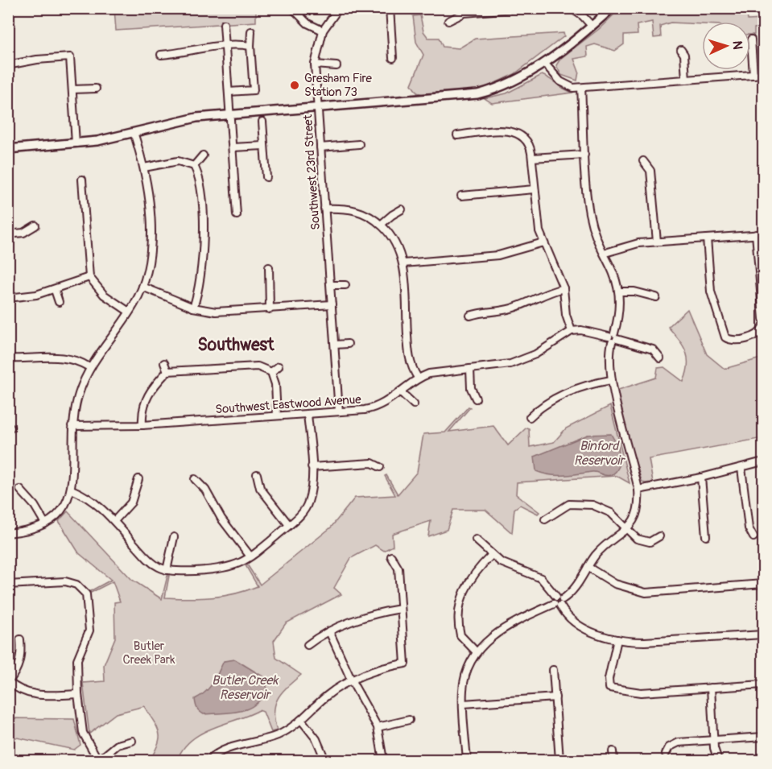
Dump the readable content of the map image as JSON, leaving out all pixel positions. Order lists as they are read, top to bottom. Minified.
{"streets":{"street":["Southwest 23rd Street","Southwest Eastwood Avenue"]},"crossings":[["Southwest 23rd Street","Southwest Eastwood Avenue"]],"districts":["Southwest"],"water":["Binford Reservoir","Butler Creek Reservoir"],"parks":["Butler Creek Park"],"places":["Gresham Fire Station 73"],"north":"right"}
